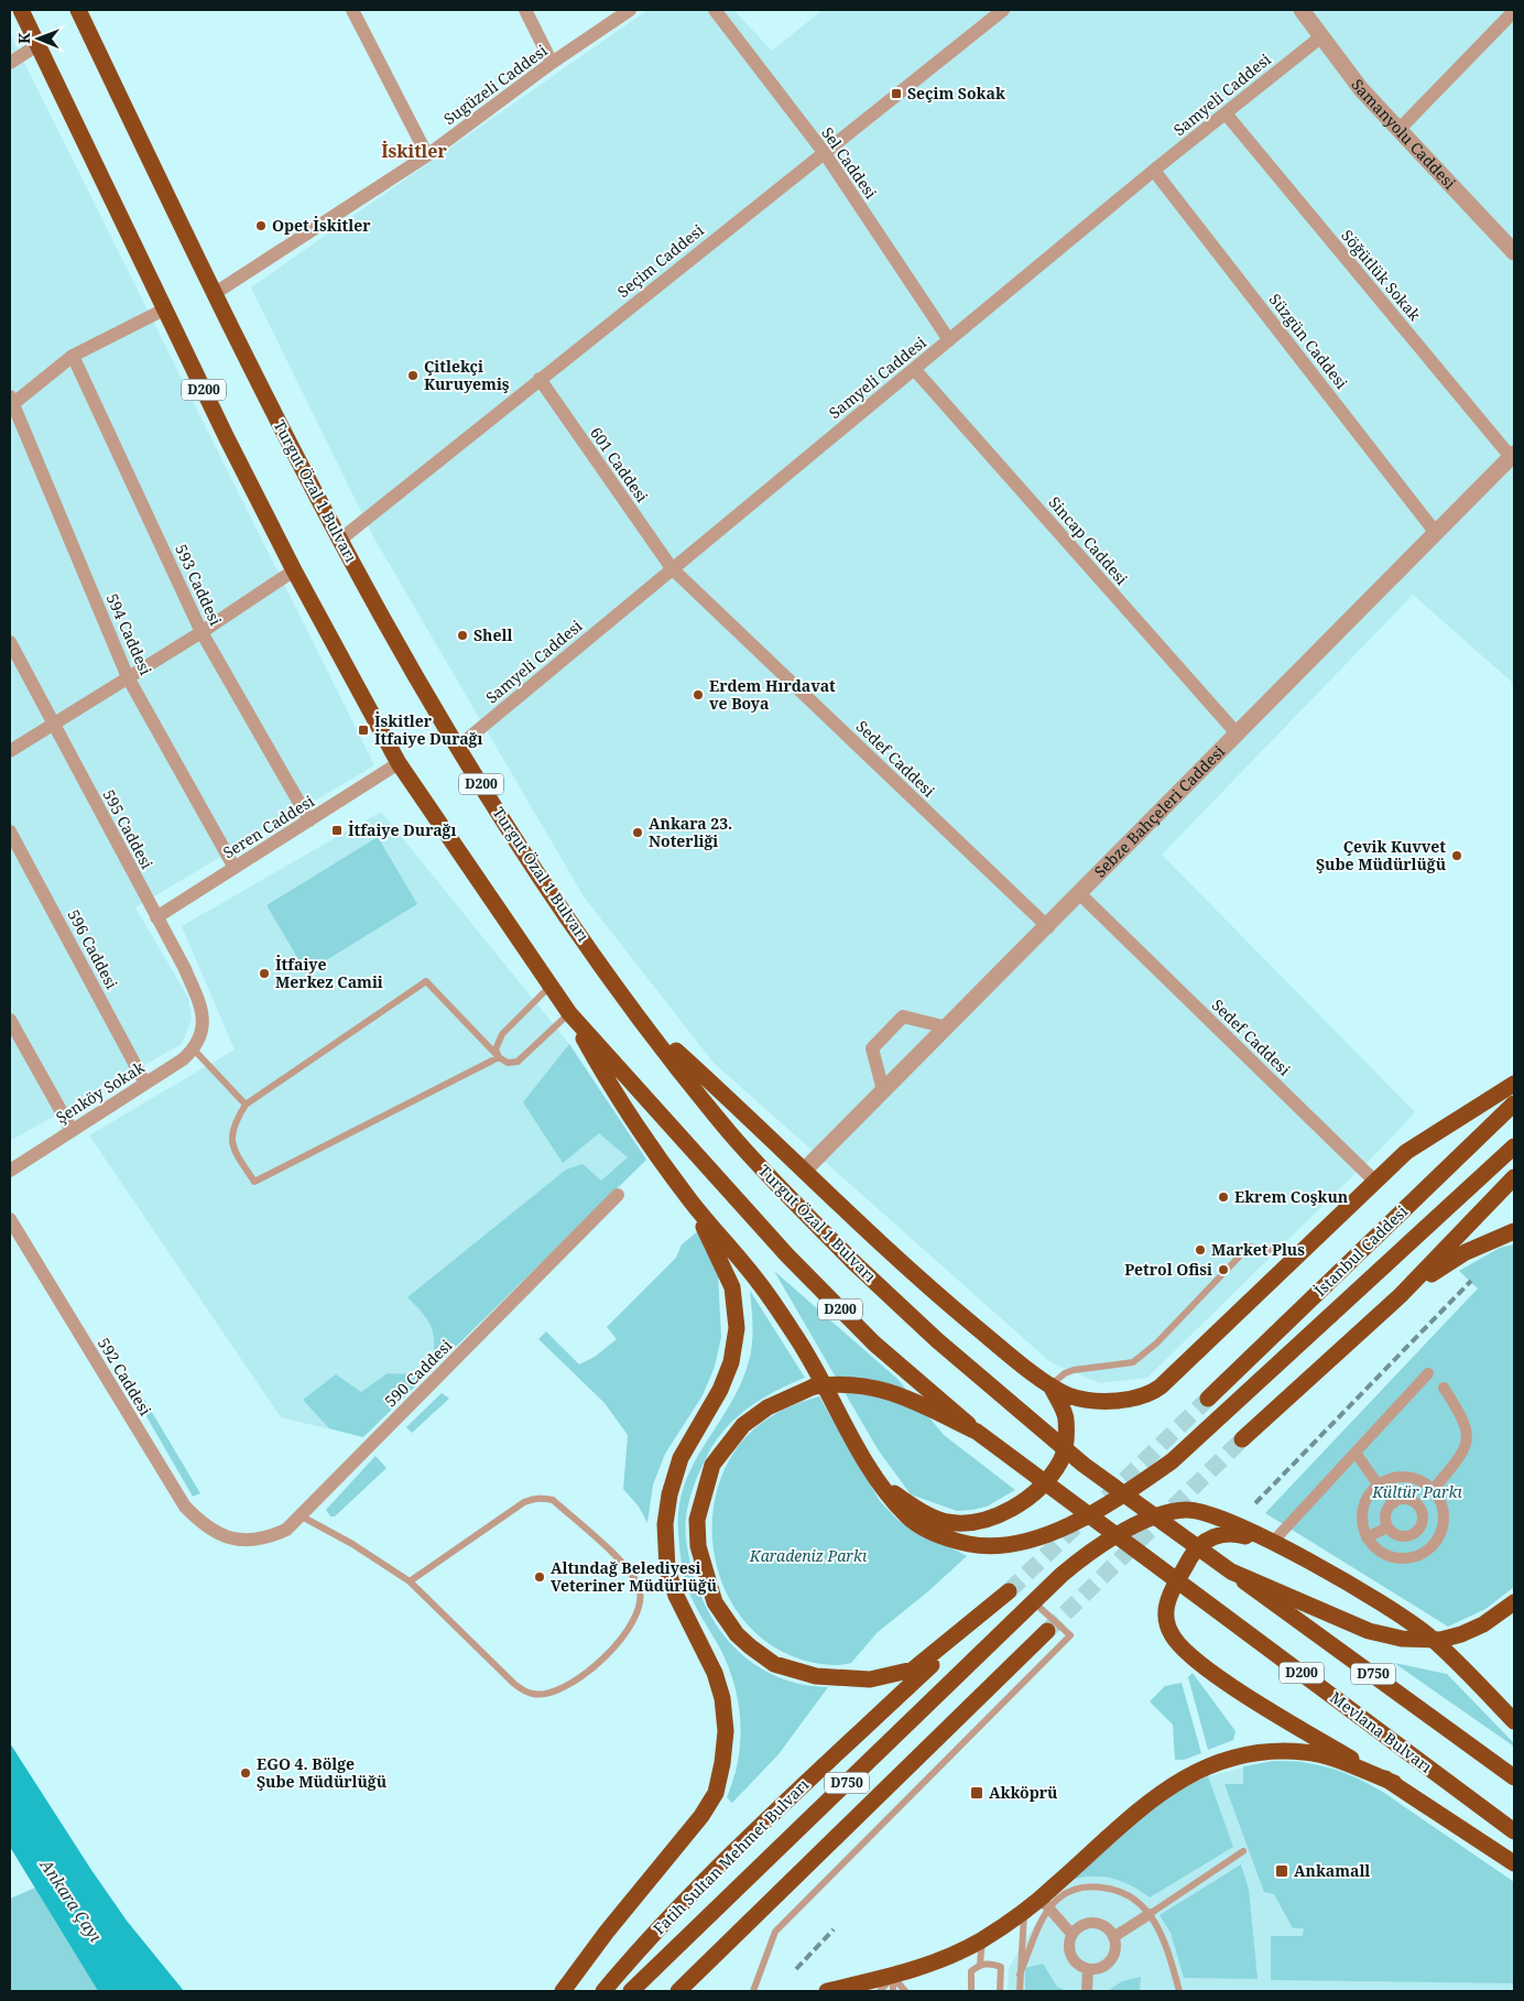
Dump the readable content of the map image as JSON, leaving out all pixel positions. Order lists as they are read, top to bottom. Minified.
{"streets":{"highway":["D200","Turgut Özal 1 Bulvarı","İstanbul Caddesi","D750","Mevlana Bulvarı","Fatih Sultan Mehmet Bulvarı"],"street":["Sugüzeli Caddesi","Samyeli Caddesi","Samanyolu Caddesi","Sel Caddesi","Seçim Caddesi","Söğütlük Sokak","Süzgün Caddesi","601 Caddesi","Sincap Caddesi","593 Caddesi","594 Caddesi","Sedef Caddesi","Sebze Bahçeleri Caddesi","Seren Caddesi","595 Caddesi","596 Caddesi","Şenköy Sokak","590 Caddesi","592 Caddesi"]},"crossings":[["Sugüzeli Caddesi","Turgut Özal 1 Bulvarı"],["Samyeli Caddesi","Samanyolu Caddesi"],["Samyeli Caddesi","Sel Caddesi"],["Samyeli Caddesi","Söğütlük Sokak"],["Samyeli Caddesi","Süzgün Caddesi"],["Samyeli Caddesi","601 Caddesi"],["Samyeli Caddesi","Turgut Özal 1 Bulvarı"],["Samyeli Caddesi","Sincap Caddesi"],["Samyeli Caddesi","Sedef Caddesi"],["Sel Caddesi","Seçim Caddesi"],["Seçim Caddesi","601 Caddesi"],["Seçim Caddesi","Turgut Özal 1 Bulvarı"],["Söğütlük Sokak","Sebze Bahçeleri Caddesi"],["Süzgün Caddesi","Sebze Bahçeleri Caddesi"],["D200","Seren Caddesi"],["D200","Mevlana Bulvarı"],["D200","Fatih Sultan Mehmet Bulvarı"],["601 Caddesi","Sedef Caddesi"],["Turgut Özal 1 Bulvarı","D750"],["Sincap Caddesi","Sebze Bahçeleri Caddesi"],["593 Caddesi","Seren Caddesi"],["594 Caddesi","Seren Caddesi"],["Sedef Caddesi","Sebze Bahçeleri Caddesi"],["Seren Caddesi","595 Caddesi"],["595 Caddesi","Şenköy Sokak"],["596 Caddesi","Şenköy Sokak"],["590 Caddesi","592 Caddesi"],["Mevlana Bulvarı","Fatih Sultan Mehmet Bulvarı"]],"districts":["İskitler"],"water":["Ankara Çayı"],"parks":["Kültür Parkı","Karadeniz Parkı"],"places":{"transit":["Seçim Sokak","İskitler İtfaiye Durağı","İtfaiye Durağı","Akköprü","Ankamall"],"other":["Opet İskitler","Çitlekçi Kuruyemiş","Shell","Erdem Hırdavat ve Boya","Ankara 23. Noterliği","Çevik Kuvvet Şube Müdürlüğü","İtfaiye Merkez Camii","Ekrem Coşkun","Market Plus","Petrol Ofisi","Altındağ Belediyesi Veteriner Müdürlüğü","EGO 4. Bölge Şube Müdürlüğü"]},"north":"left"}
